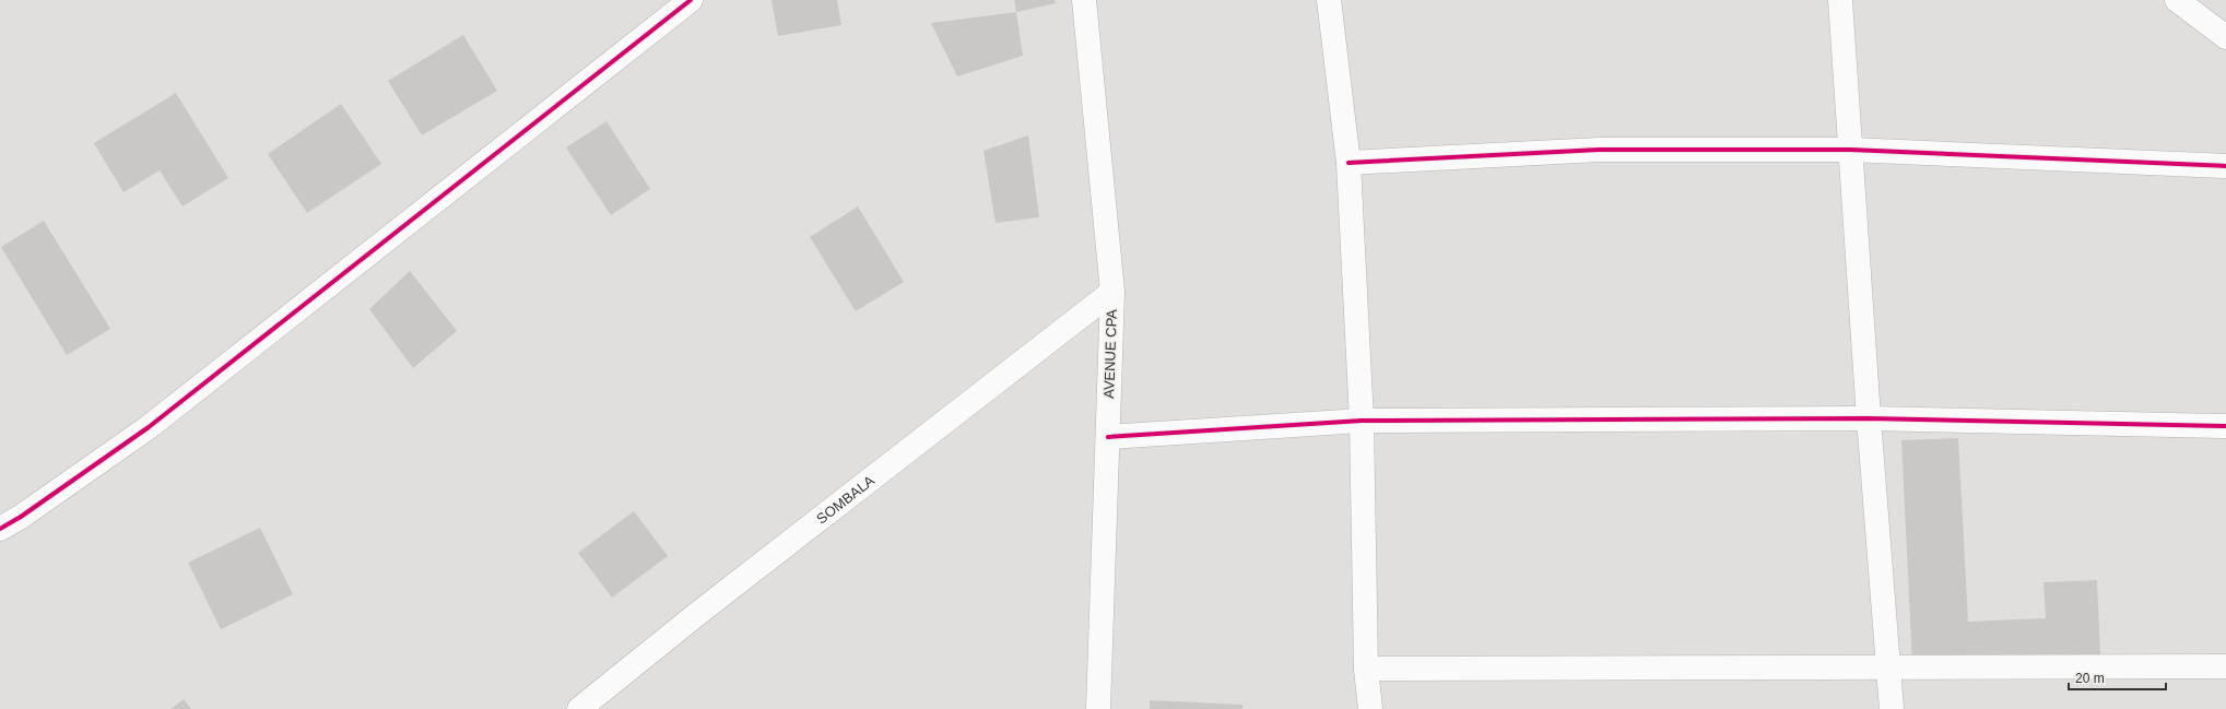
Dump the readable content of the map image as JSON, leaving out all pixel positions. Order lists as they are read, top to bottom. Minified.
{"streets":{"street":["AVENUE CPA","SOMBALA"]},"crossings":[["AVENUE CPA","SOMBALA"]],"scale_bar":"20 m"}
